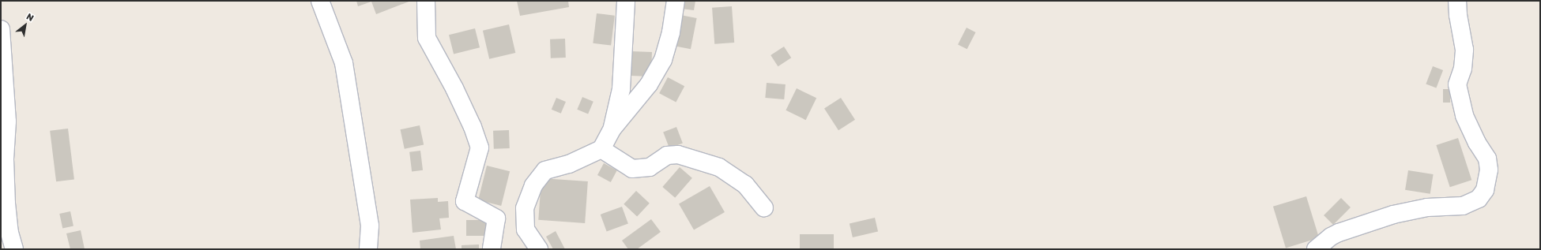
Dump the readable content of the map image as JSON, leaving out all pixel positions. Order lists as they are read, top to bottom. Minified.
{"north":"top right"}
